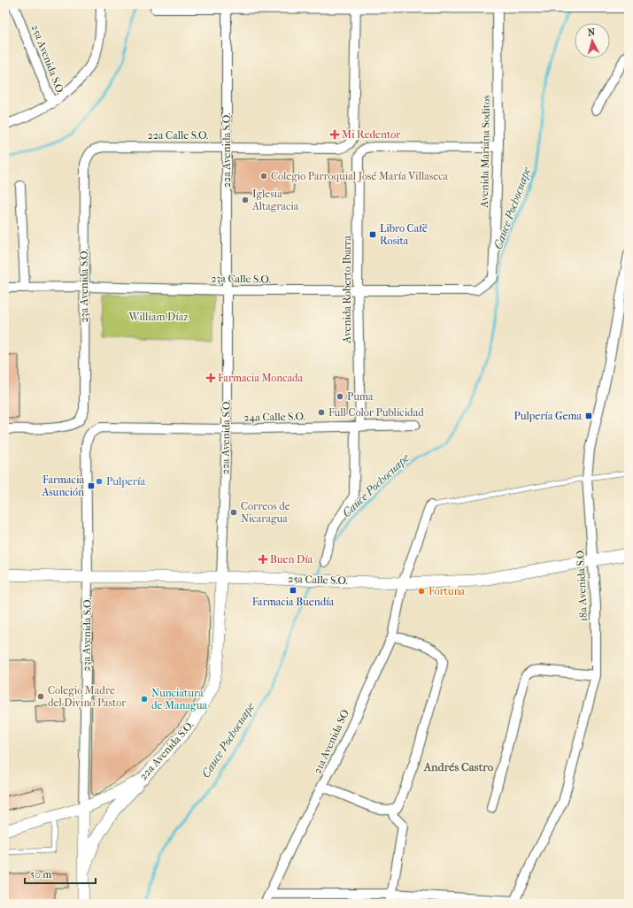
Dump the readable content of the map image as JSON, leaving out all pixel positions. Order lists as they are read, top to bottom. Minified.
{"streets":{"street":["25a Avenida S.O.","22a Calle S.O.","22a Avenida S.O.","Avenida Mariana Soditos","23a Calle S.O.","23a Avenida S.O.","Avenida Roberto Ibarra","24a Calle S.O.","25a Calle S.O.","18a Avenida S.O.","21a Avenida SO"]},"crossings":[["22a Calle S.O.","22a Avenida S.O."],["22a Calle S.O.","23a Avenida S.O."],["22a Avenida S.O.","23a Calle S.O."],["22a Avenida S.O.","23a Avenida S.O."],["22a Avenida S.O.","24a Calle S.O."],["22a Avenida S.O.","25a Calle S.O."],["Avenida Mariana Soditos","23a Calle S.O."],["Avenida Mariana Soditos","Avenida Roberto Ibarra"],["23a Calle S.O.","23a Avenida S.O."],["23a Calle S.O.","Avenida Roberto Ibarra"],["23a Avenida S.O.","24a Calle S.O."],["23a Avenida S.O.","25a Calle S.O."],["Avenida Roberto Ibarra","24a Calle S.O."],["25a Calle S.O.","18a Avenida S.O."],["25a Calle S.O.","21a Avenida SO"]],"districts":["Andrés Castro"],"water":["Cauce Pochocuape"],"parks":["William Díaz"],"places":{"health":["Mi Redentor","Farmacia Moncada","Buen Día"],"other":["Colegio Parroquial José María Villaseca","Iglesia Altagracia","Puma","Full Color Publicidad","Pulpería","Correos de Nicaragua","Fortuna","Colegio Madre del Divino Pastor","Nunciatura de Managua"],"transit":["Libro Café Rosita","Pulpería Gema","Farmacia Asunción","Farmacia Buendía"]},"scale_bar":"50 m","north":"top"}
